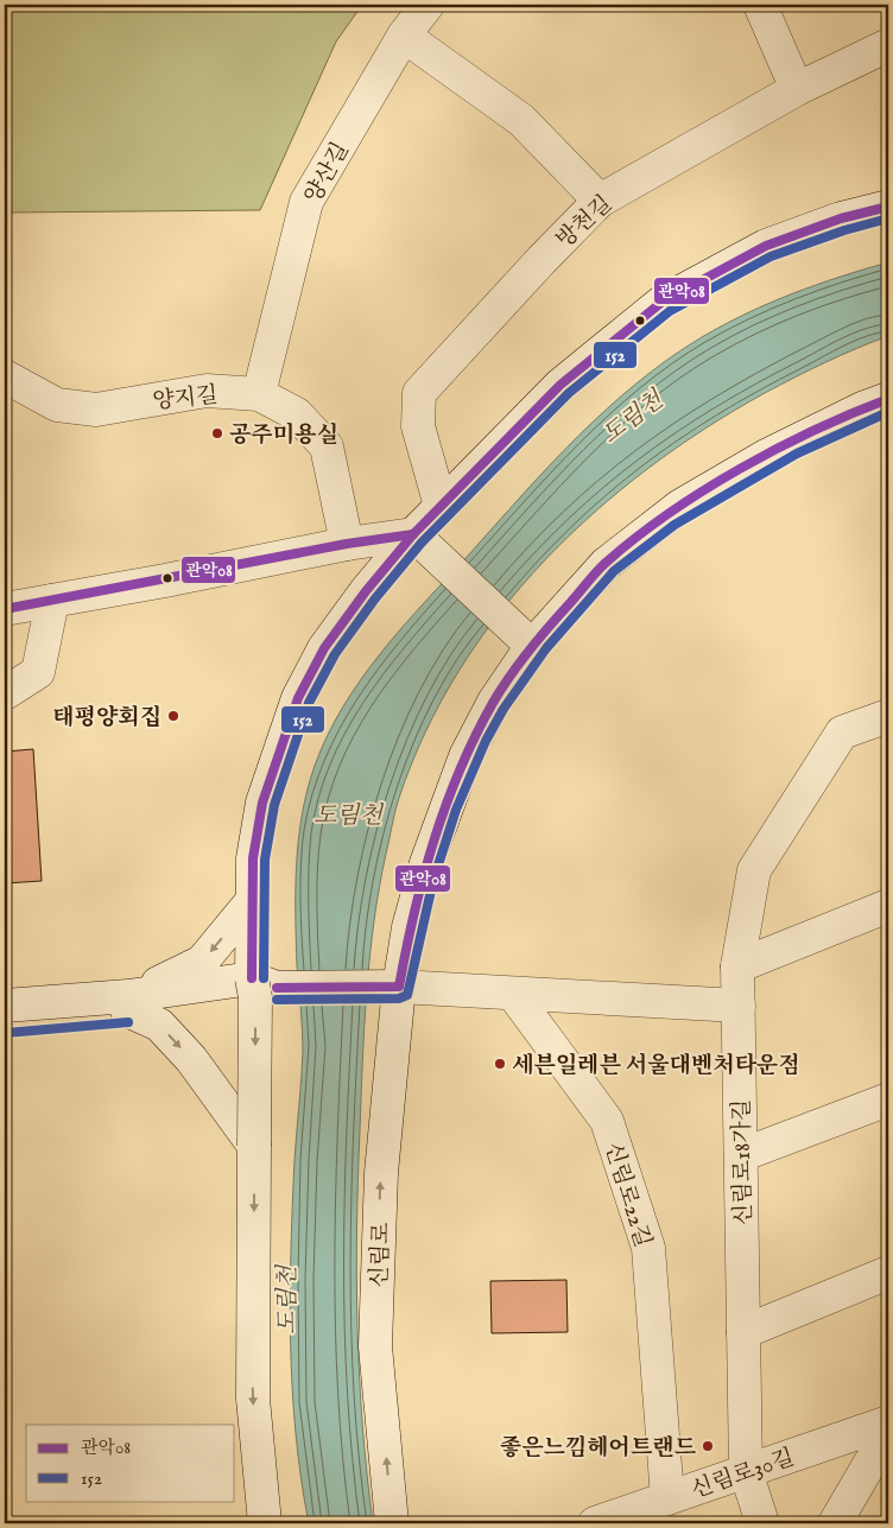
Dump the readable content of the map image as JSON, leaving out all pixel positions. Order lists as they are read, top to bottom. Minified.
{"streets":{"street":["양산길","방천길","양지길","신림로18가길","신림로22길","신림로","신림로30길"]},"crossings":[["양산길","양지길"],["신림로18가길","신림로30길"],["신림로22길","신림로30길"]],"water":["도림천"],"places":["공주미용실","태평양회집","세븐일레븐 서울대벤처타운점","좋은느낌헤어트랜드"],"lines":["transit line 관악08","transit line 152"],"legend":["관악08","152"]}
